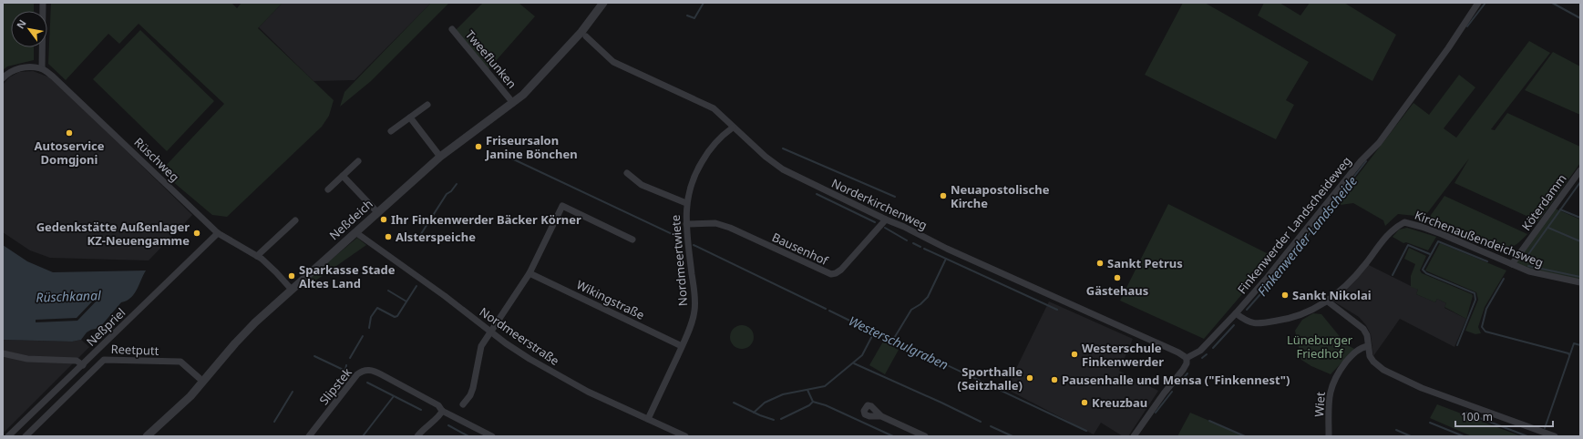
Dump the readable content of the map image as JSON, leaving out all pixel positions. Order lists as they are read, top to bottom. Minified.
{"streets":{"street":["Tweeflunken","Rüschweg","Köterdamm","Norderkirchenweg","Neßdeich","Finkenwerder Landscheideweg","Kirchenaußendeichsweg","Bausenhof","Nordmeertwiete","Wikingstraße","Neßpriel","Nordmeerstraße","Reetputt","Slipstek","Wiet"]},"crossings":[["Tweeflunken","Neßdeich"],["Rüschweg","Neßdeich"],["Rüschweg","Neßpriel"],["Köterdamm","Kirchenaußendeichsweg"],["Norderkirchenweg","Neßdeich"],["Norderkirchenweg","Finkenwerder Landscheideweg"],["Norderkirchenweg","Bausenhof"],["Norderkirchenweg","Nordmeertwiete"],["Neßdeich","Nordmeerstraße"],["Neßdeich","Reetputt"],["Finkenwerder Landscheideweg","Kirchenaußendeichsweg"],["Bausenhof","Nordmeertwiete"],["Nordmeertwiete","Wikingstraße"],["Nordmeertwiete","Nordmeerstraße"]],"water":["Finkenwerder Landscheide","Rüschkanal","Westerschulgraben"],"parks":["Lüneburger Friedhof"],"places":["Autoservice Domgjoni","Friseursalon Janine Bönchen","Neuapostolische Kirche","Ihr Finkenwerder Bäcker Körner","Gedenkstätte Außenlager KZ-Neuengamme","Alsterspeiche","Sankt Petrus","Sparkasse Stade Altes Land","Gästehaus","Sankt Nikolai","Westerschule Finkenwerder","Sporthalle (Seitzhalle)","Pausenhalle und Mensa (\"Finkennest\")","Kreuzbau"],"scale_bar":"100 m","north":"top left"}
